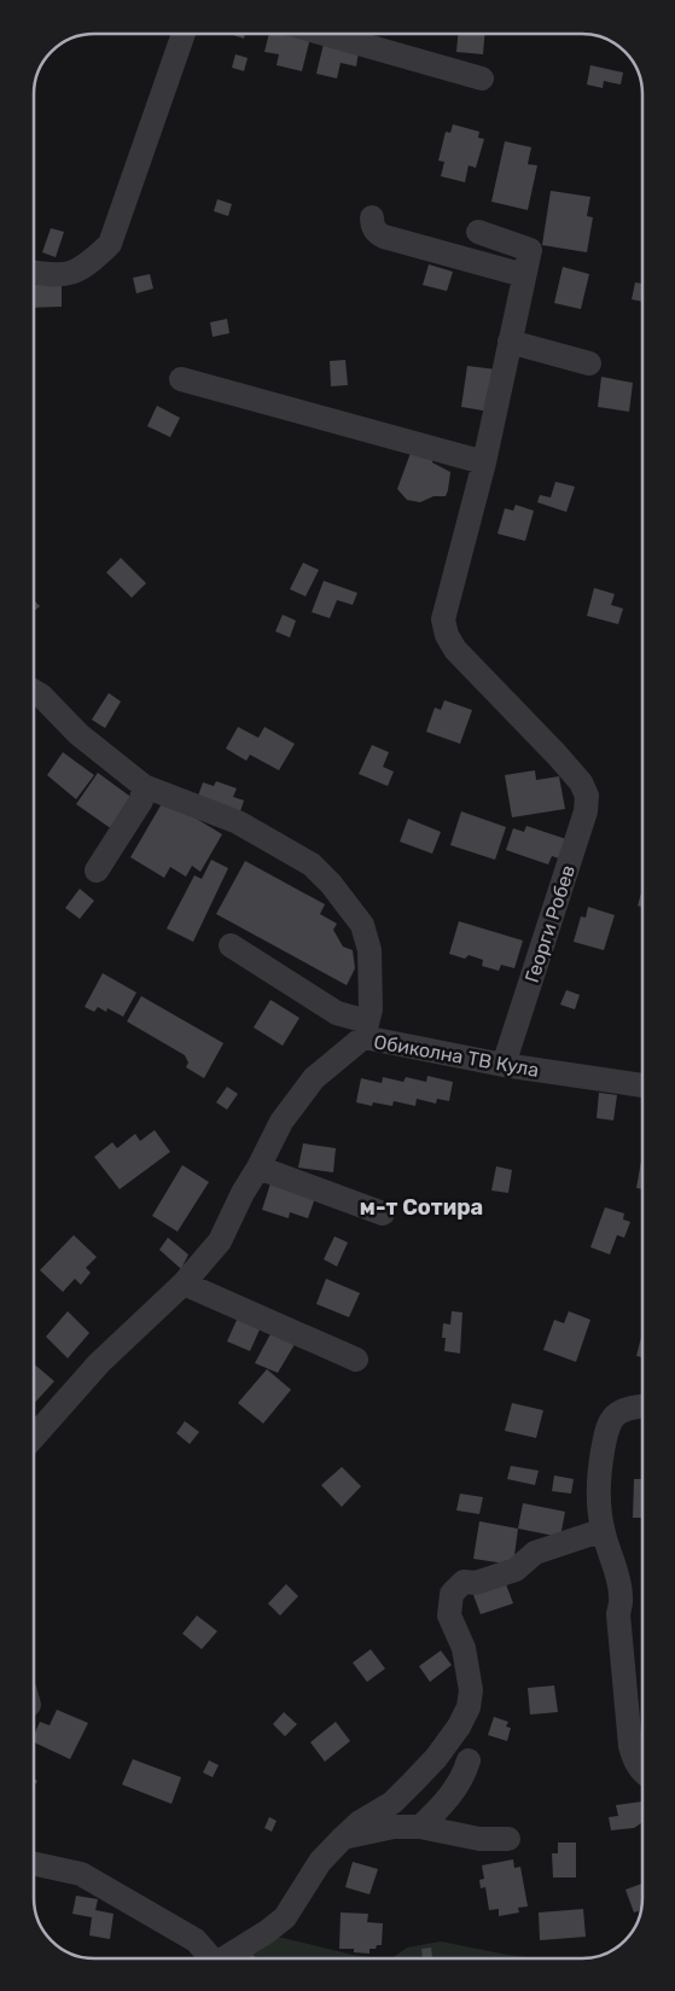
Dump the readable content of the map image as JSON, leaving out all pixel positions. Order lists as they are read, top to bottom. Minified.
{"streets":{"street":["Георги Робев","Обиколна ТВ Кула"]},"crossings":[["Георги Робев","Обиколна ТВ Кула"]],"districts":["м-т Сотира"]}
